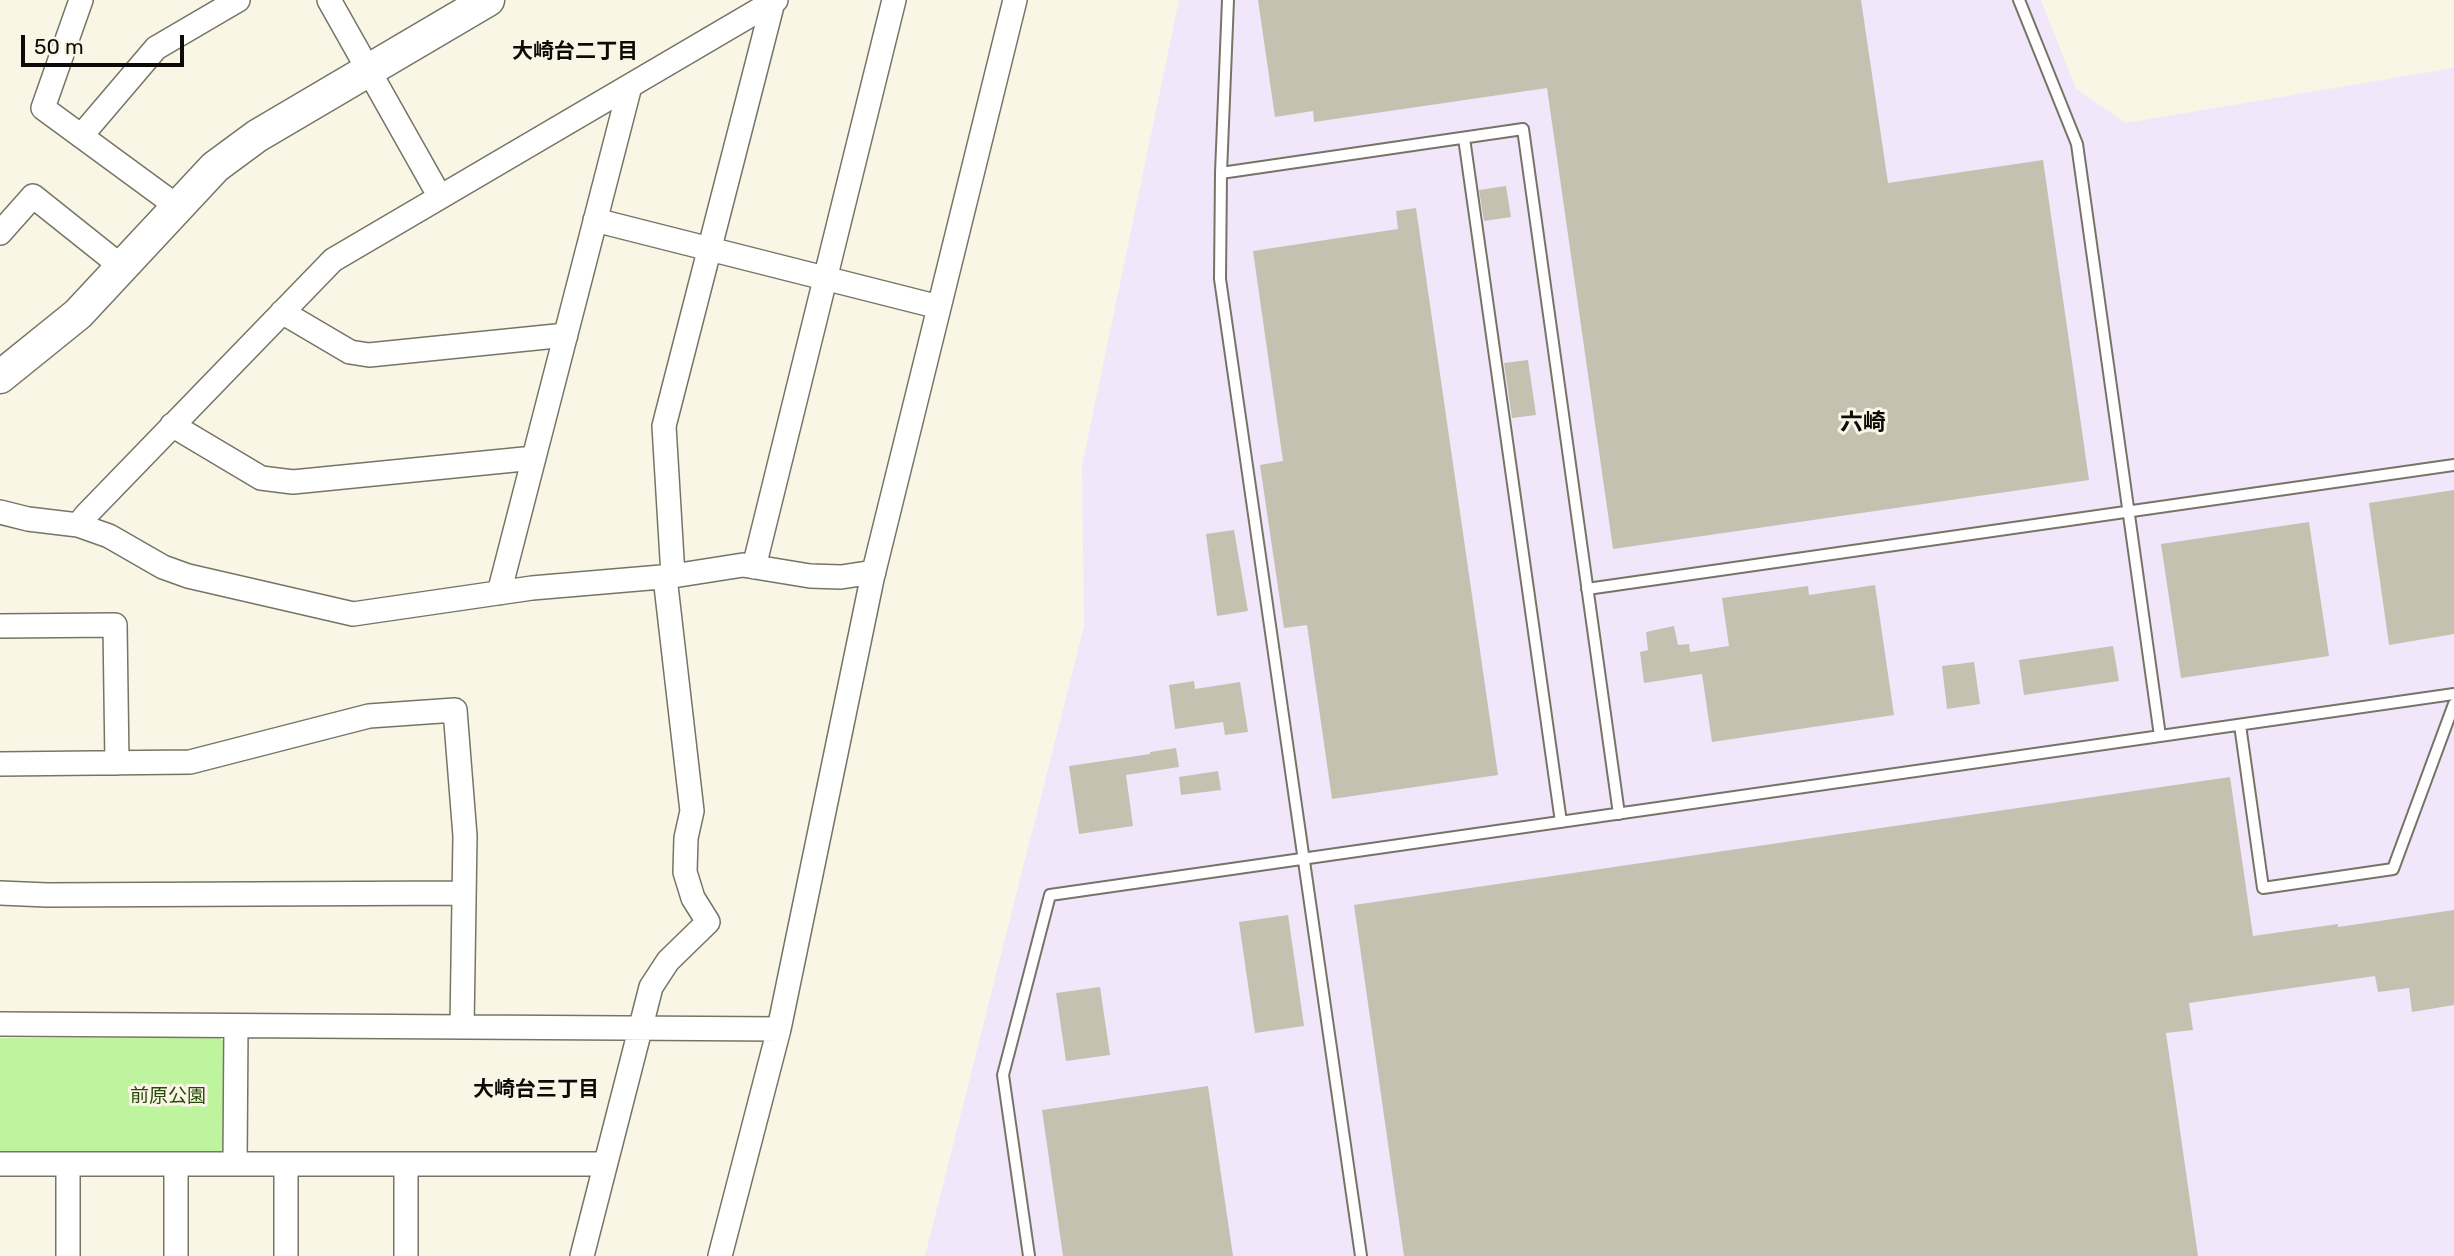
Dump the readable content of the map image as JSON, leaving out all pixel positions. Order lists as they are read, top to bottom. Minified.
{"districts":["大崎台二丁目","六崎","大崎台三丁目"],"parks":["前原公園"],"scale_bar":"50 m"}
